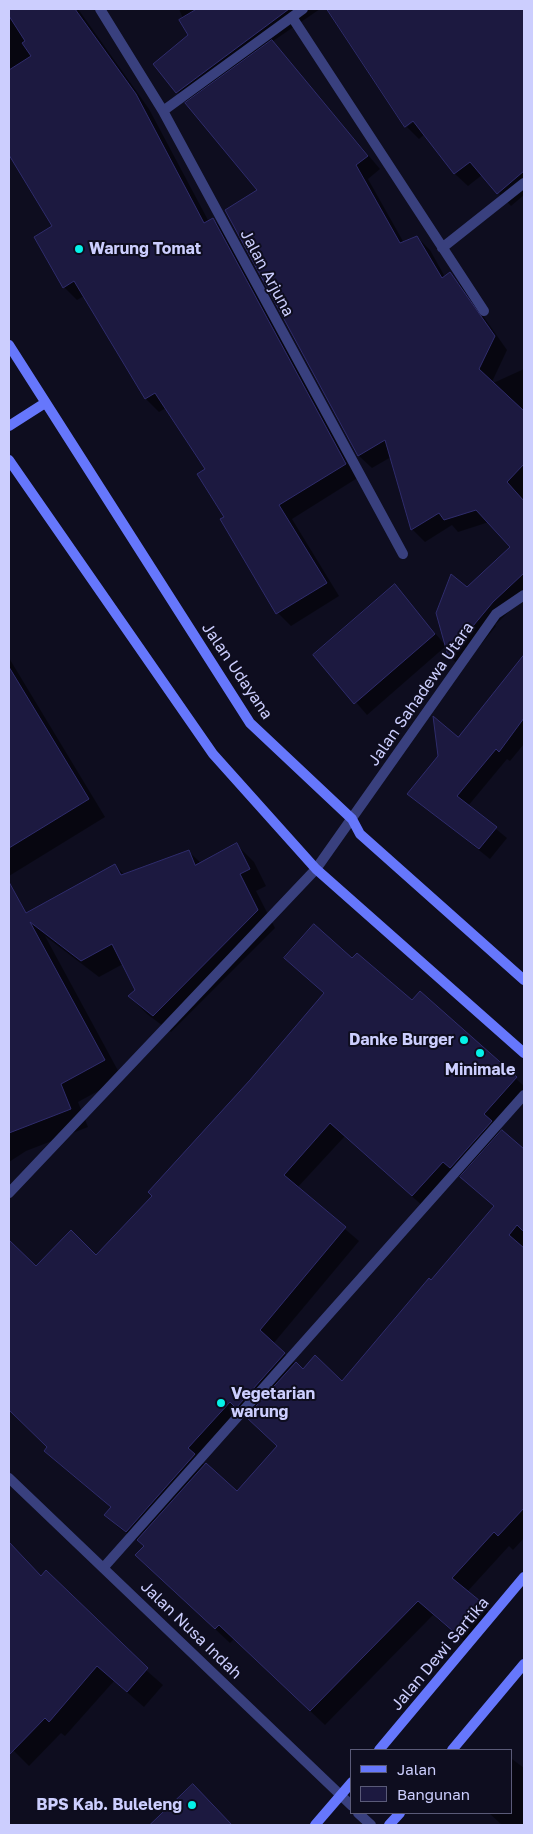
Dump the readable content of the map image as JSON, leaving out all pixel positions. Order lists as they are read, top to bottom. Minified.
{"streets":{"street":["Jalan Arjuna","Jalan Udayana","Jalan Sahadewa Utara","Jalan Nusa Indah","Jalan Dewi Sartika"]},"crossings":[["Jalan Udayana","Jalan Sahadewa Utara"]],"places":["Warung Tomat","Danke Burger","Minimale","Vegetarian warung","BPS Kab. Buleleng"],"legend":["Jalan","Bangunan"]}
